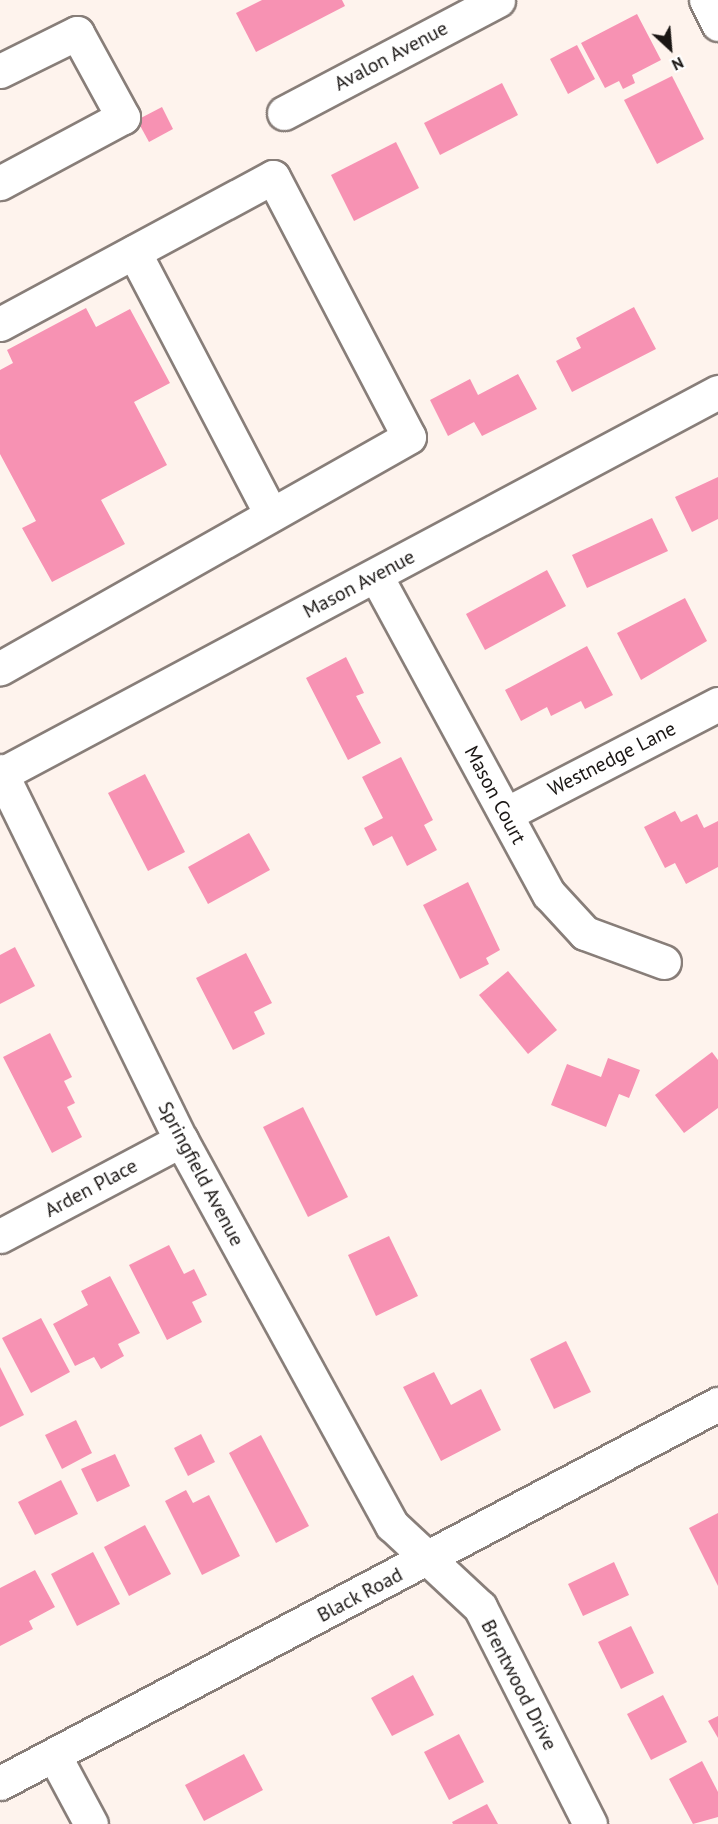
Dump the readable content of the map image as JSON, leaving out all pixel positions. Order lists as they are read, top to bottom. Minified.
{"streets":{"street":["Avalon Avenue","Mason Avenue","Westnedge Lane","Mason Court","Springfield Avenue","Arden Place","Black Road","Brentwood Drive"]},"crossings":[["Mason Avenue","Mason Court"],["Mason Avenue","Springfield Avenue"],["Westnedge Lane","Mason Court"],["Springfield Avenue","Arden Place"],["Springfield Avenue","Black Road"],["Springfield Avenue","Brentwood Drive"],["Black Road","Brentwood Drive"]],"north":"bottom right"}
